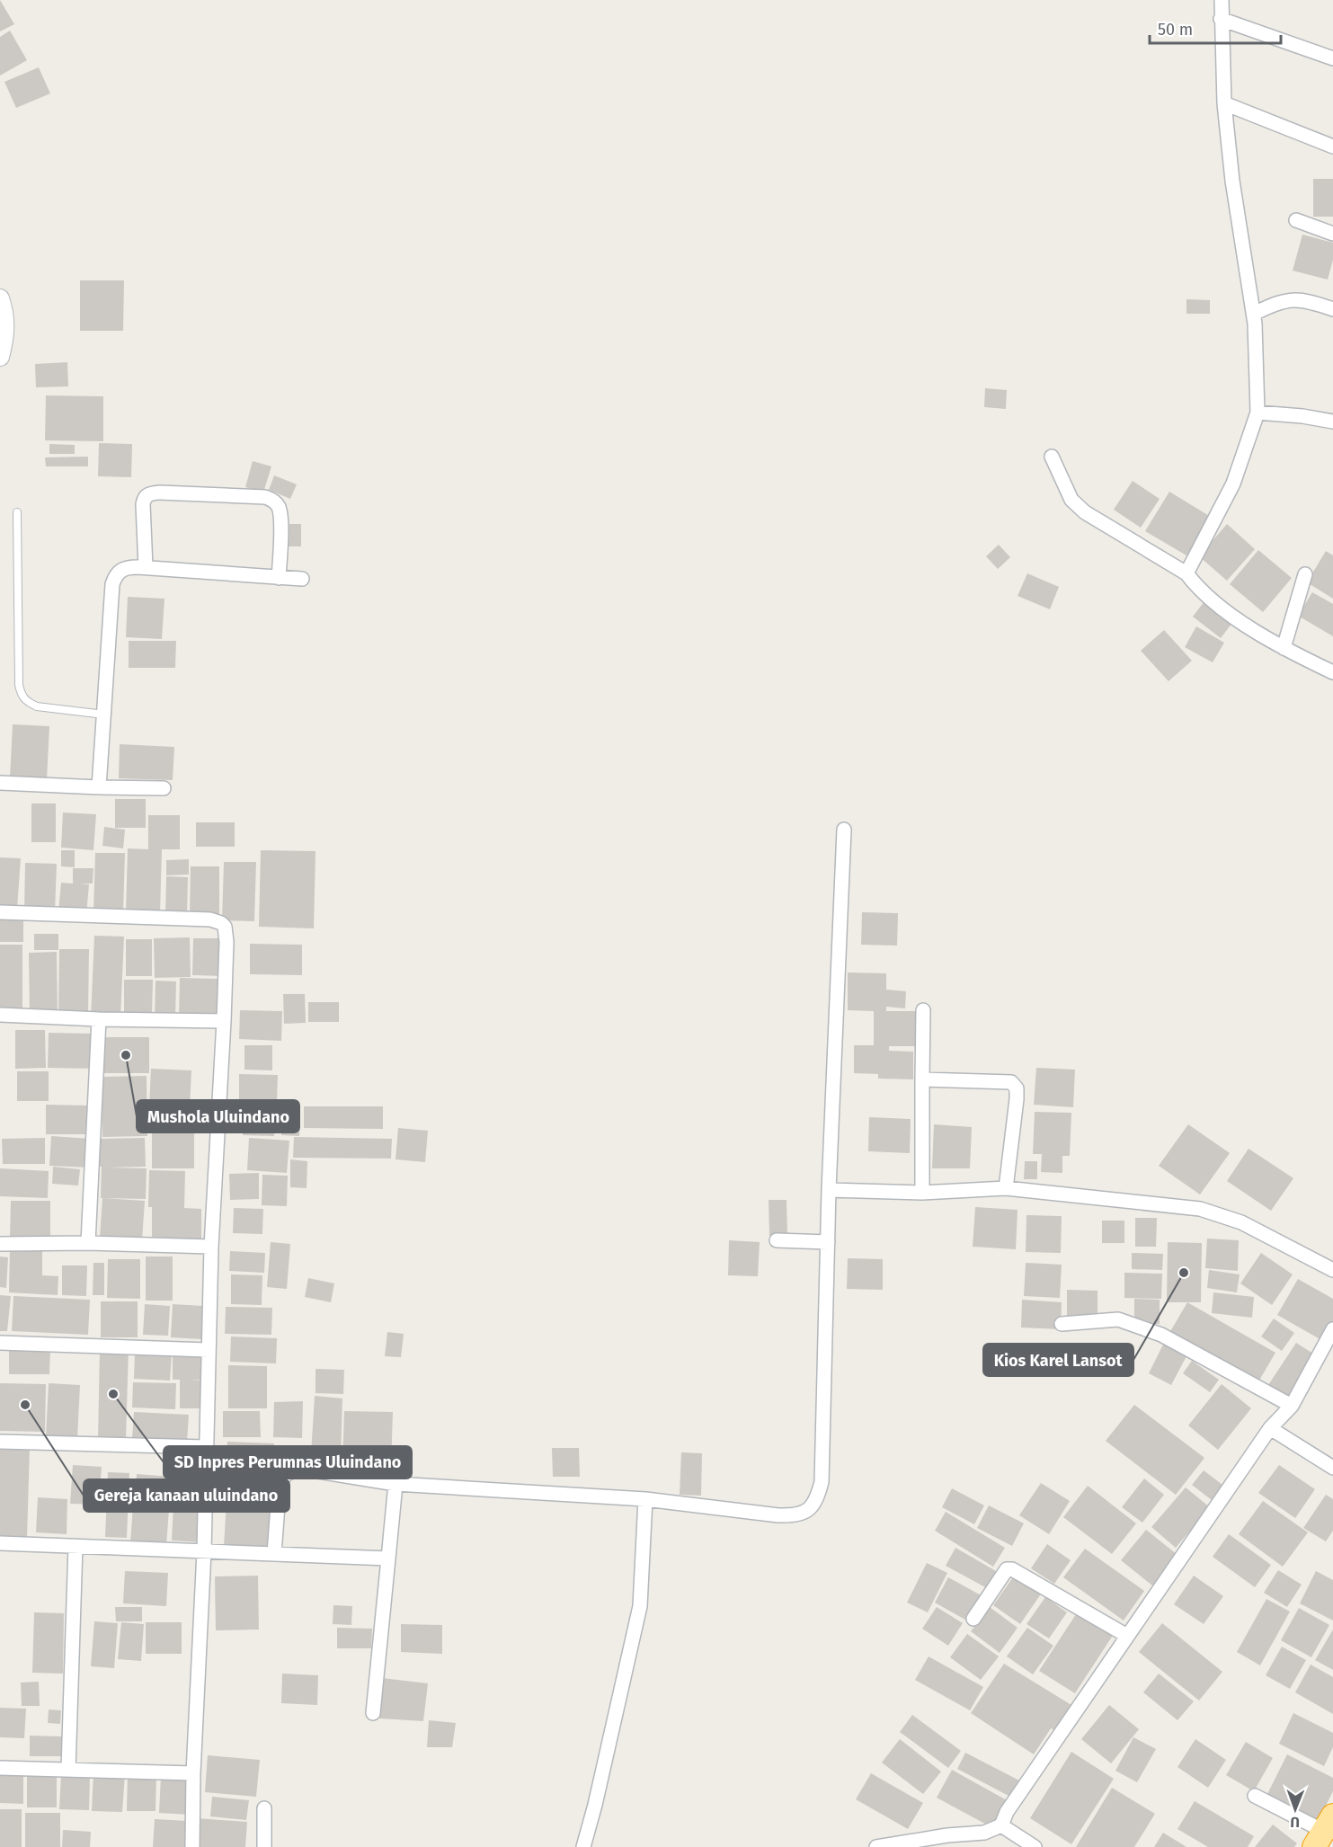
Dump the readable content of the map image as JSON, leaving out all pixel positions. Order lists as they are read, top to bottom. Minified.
{"places":["Mushola Uluindano","Kios Karel Lansot","SD Inpres Perumnas Uluindano","Gereja kanaan uluindano"],"scale_bar":"50 m","north":"bottom"}
